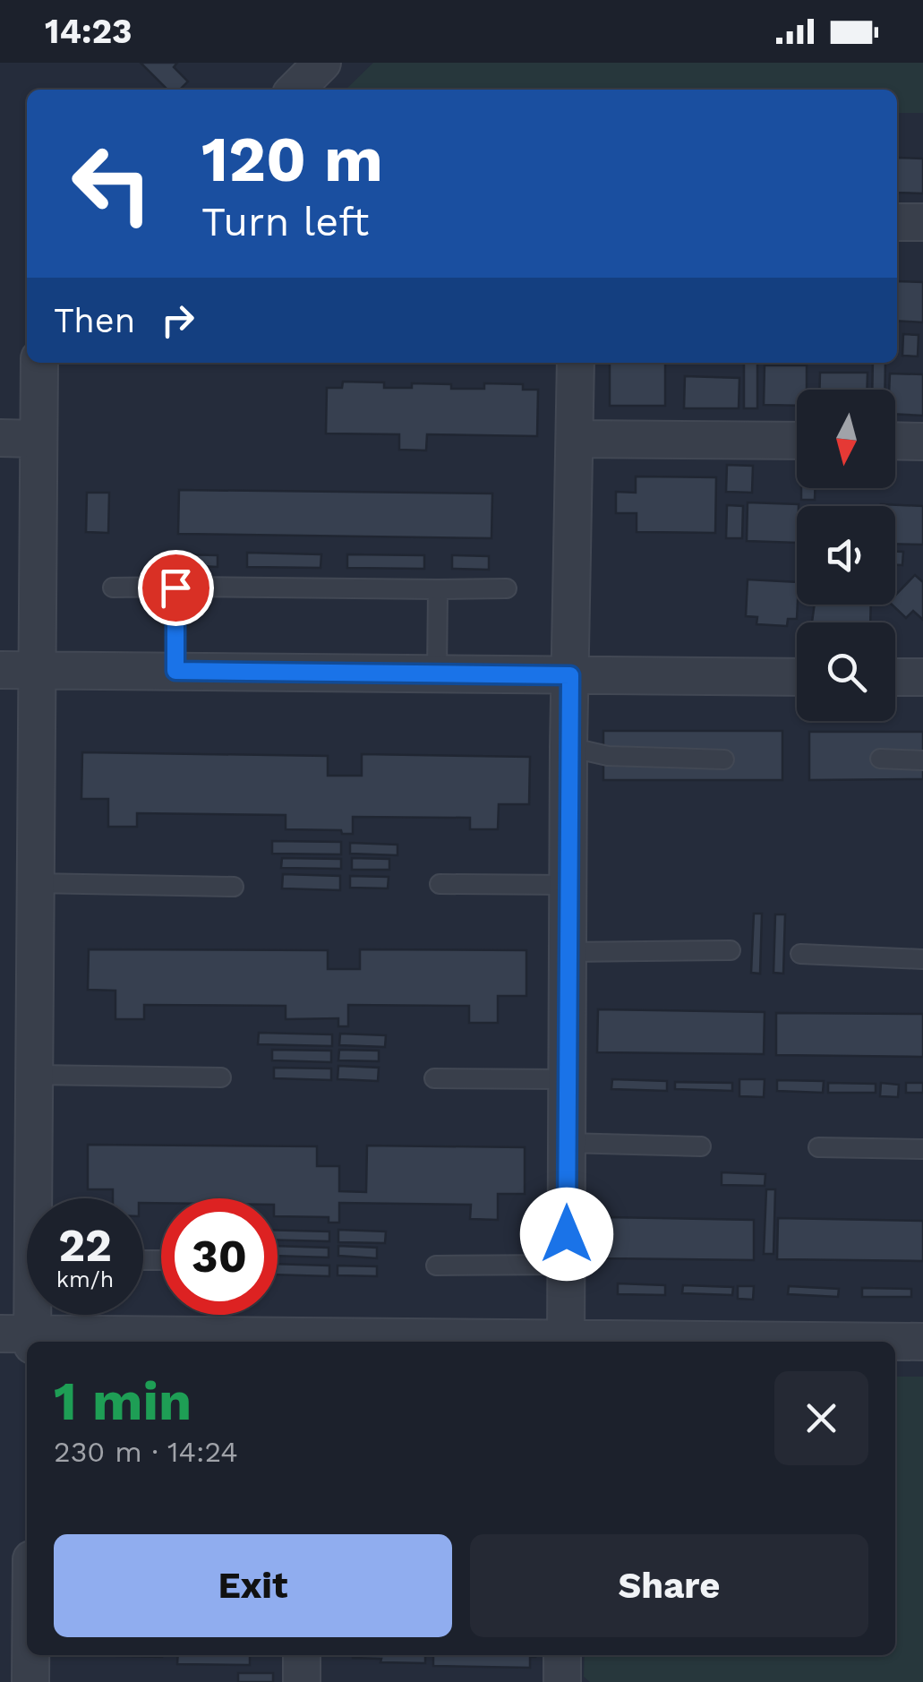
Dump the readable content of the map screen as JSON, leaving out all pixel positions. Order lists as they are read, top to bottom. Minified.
{"north":"bottom","page":{"status":"14:23","turn":["120 m","Turn left"],"then":"Then","speed":"22 km/h","limit":"30","heading":["1 min","230 m · 14:24"],"buttons":["Exit","Share"]}}
